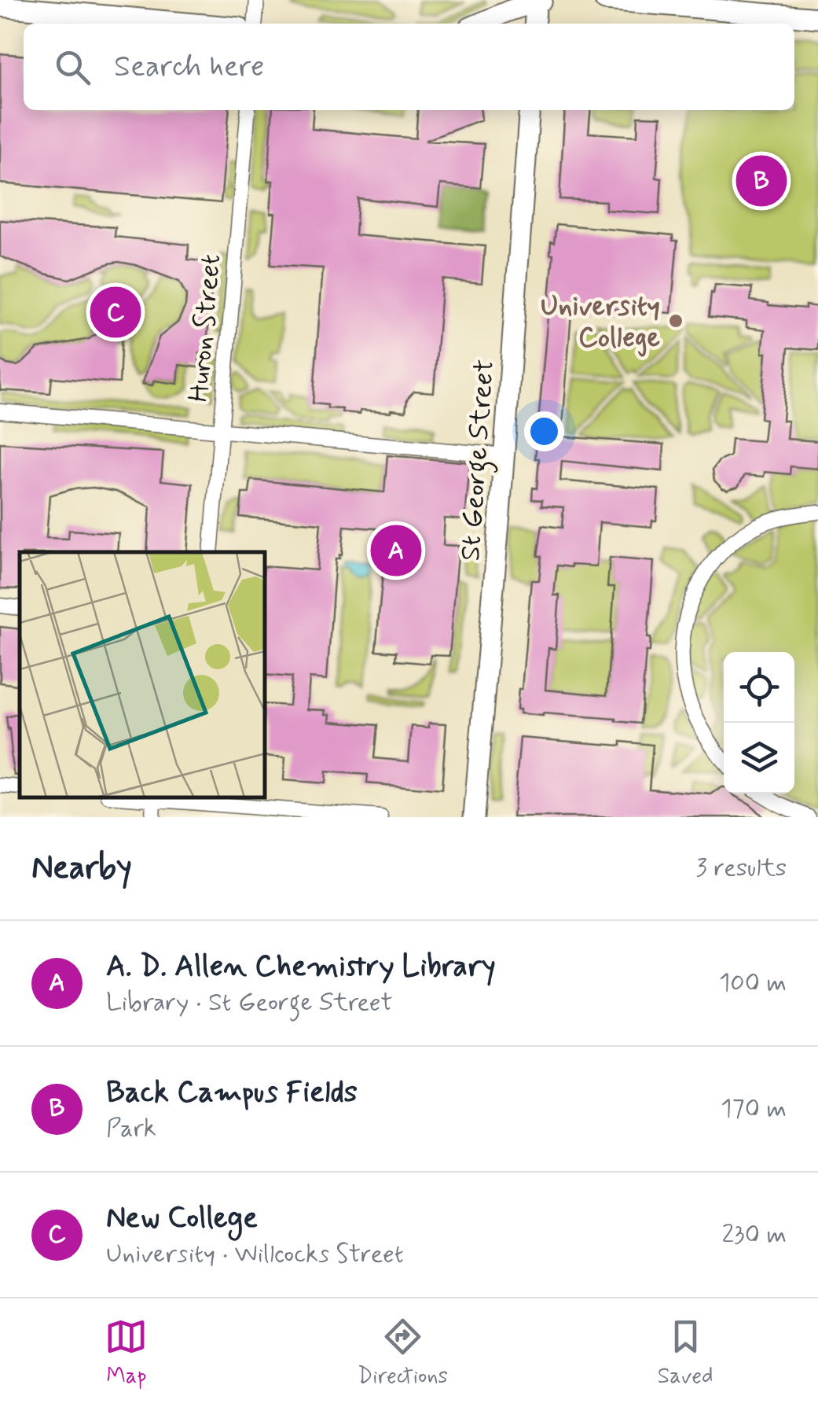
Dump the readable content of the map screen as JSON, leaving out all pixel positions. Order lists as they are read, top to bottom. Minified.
{"streets":{"street":["Huron Street","St George Street"]},"places":["University College"],"page":{"search":"Search here","pins":["B","C","A"],"heading":["Nearby","3 results"],"list":[{"mark":"A","name":"A. D. Allen Chemistry Library","note":"Library · St George Street","value":"100 m"},{"mark":"B","name":"Back Campus Fields","note":"Park","value":"170 m"},{"mark":"C","name":"New College","note":"University · Willcocks Street","value":"230 m"}],"nav":["Map","Directions","Saved"]}}
